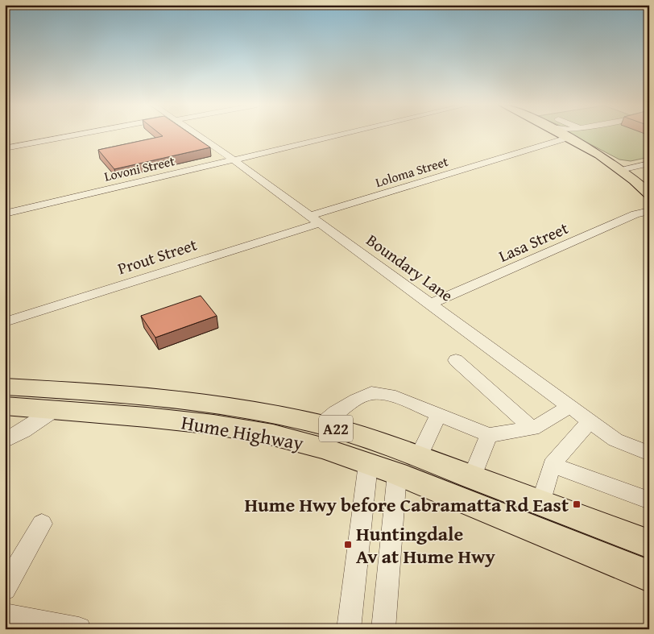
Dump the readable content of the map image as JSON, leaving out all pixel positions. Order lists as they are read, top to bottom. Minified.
{"streets":{"highway":["A22","Hume Highway"],"street":["Lovoni Street","Loloma Street","Lasa Street","Prout Street","Boundary Lane"]},"crossings":[["Lovoni Street","Boundary Lane"],["Loloma Street","Prout Street"],["Loloma Street","Boundary Lane"],["Lasa Street","Boundary Lane"],["Prout Street","Boundary Lane"]],"places":{"transit":["Hume Hwy before Cabramatta Rd East","Huntingdale Av at Hume Hwy"]}}
